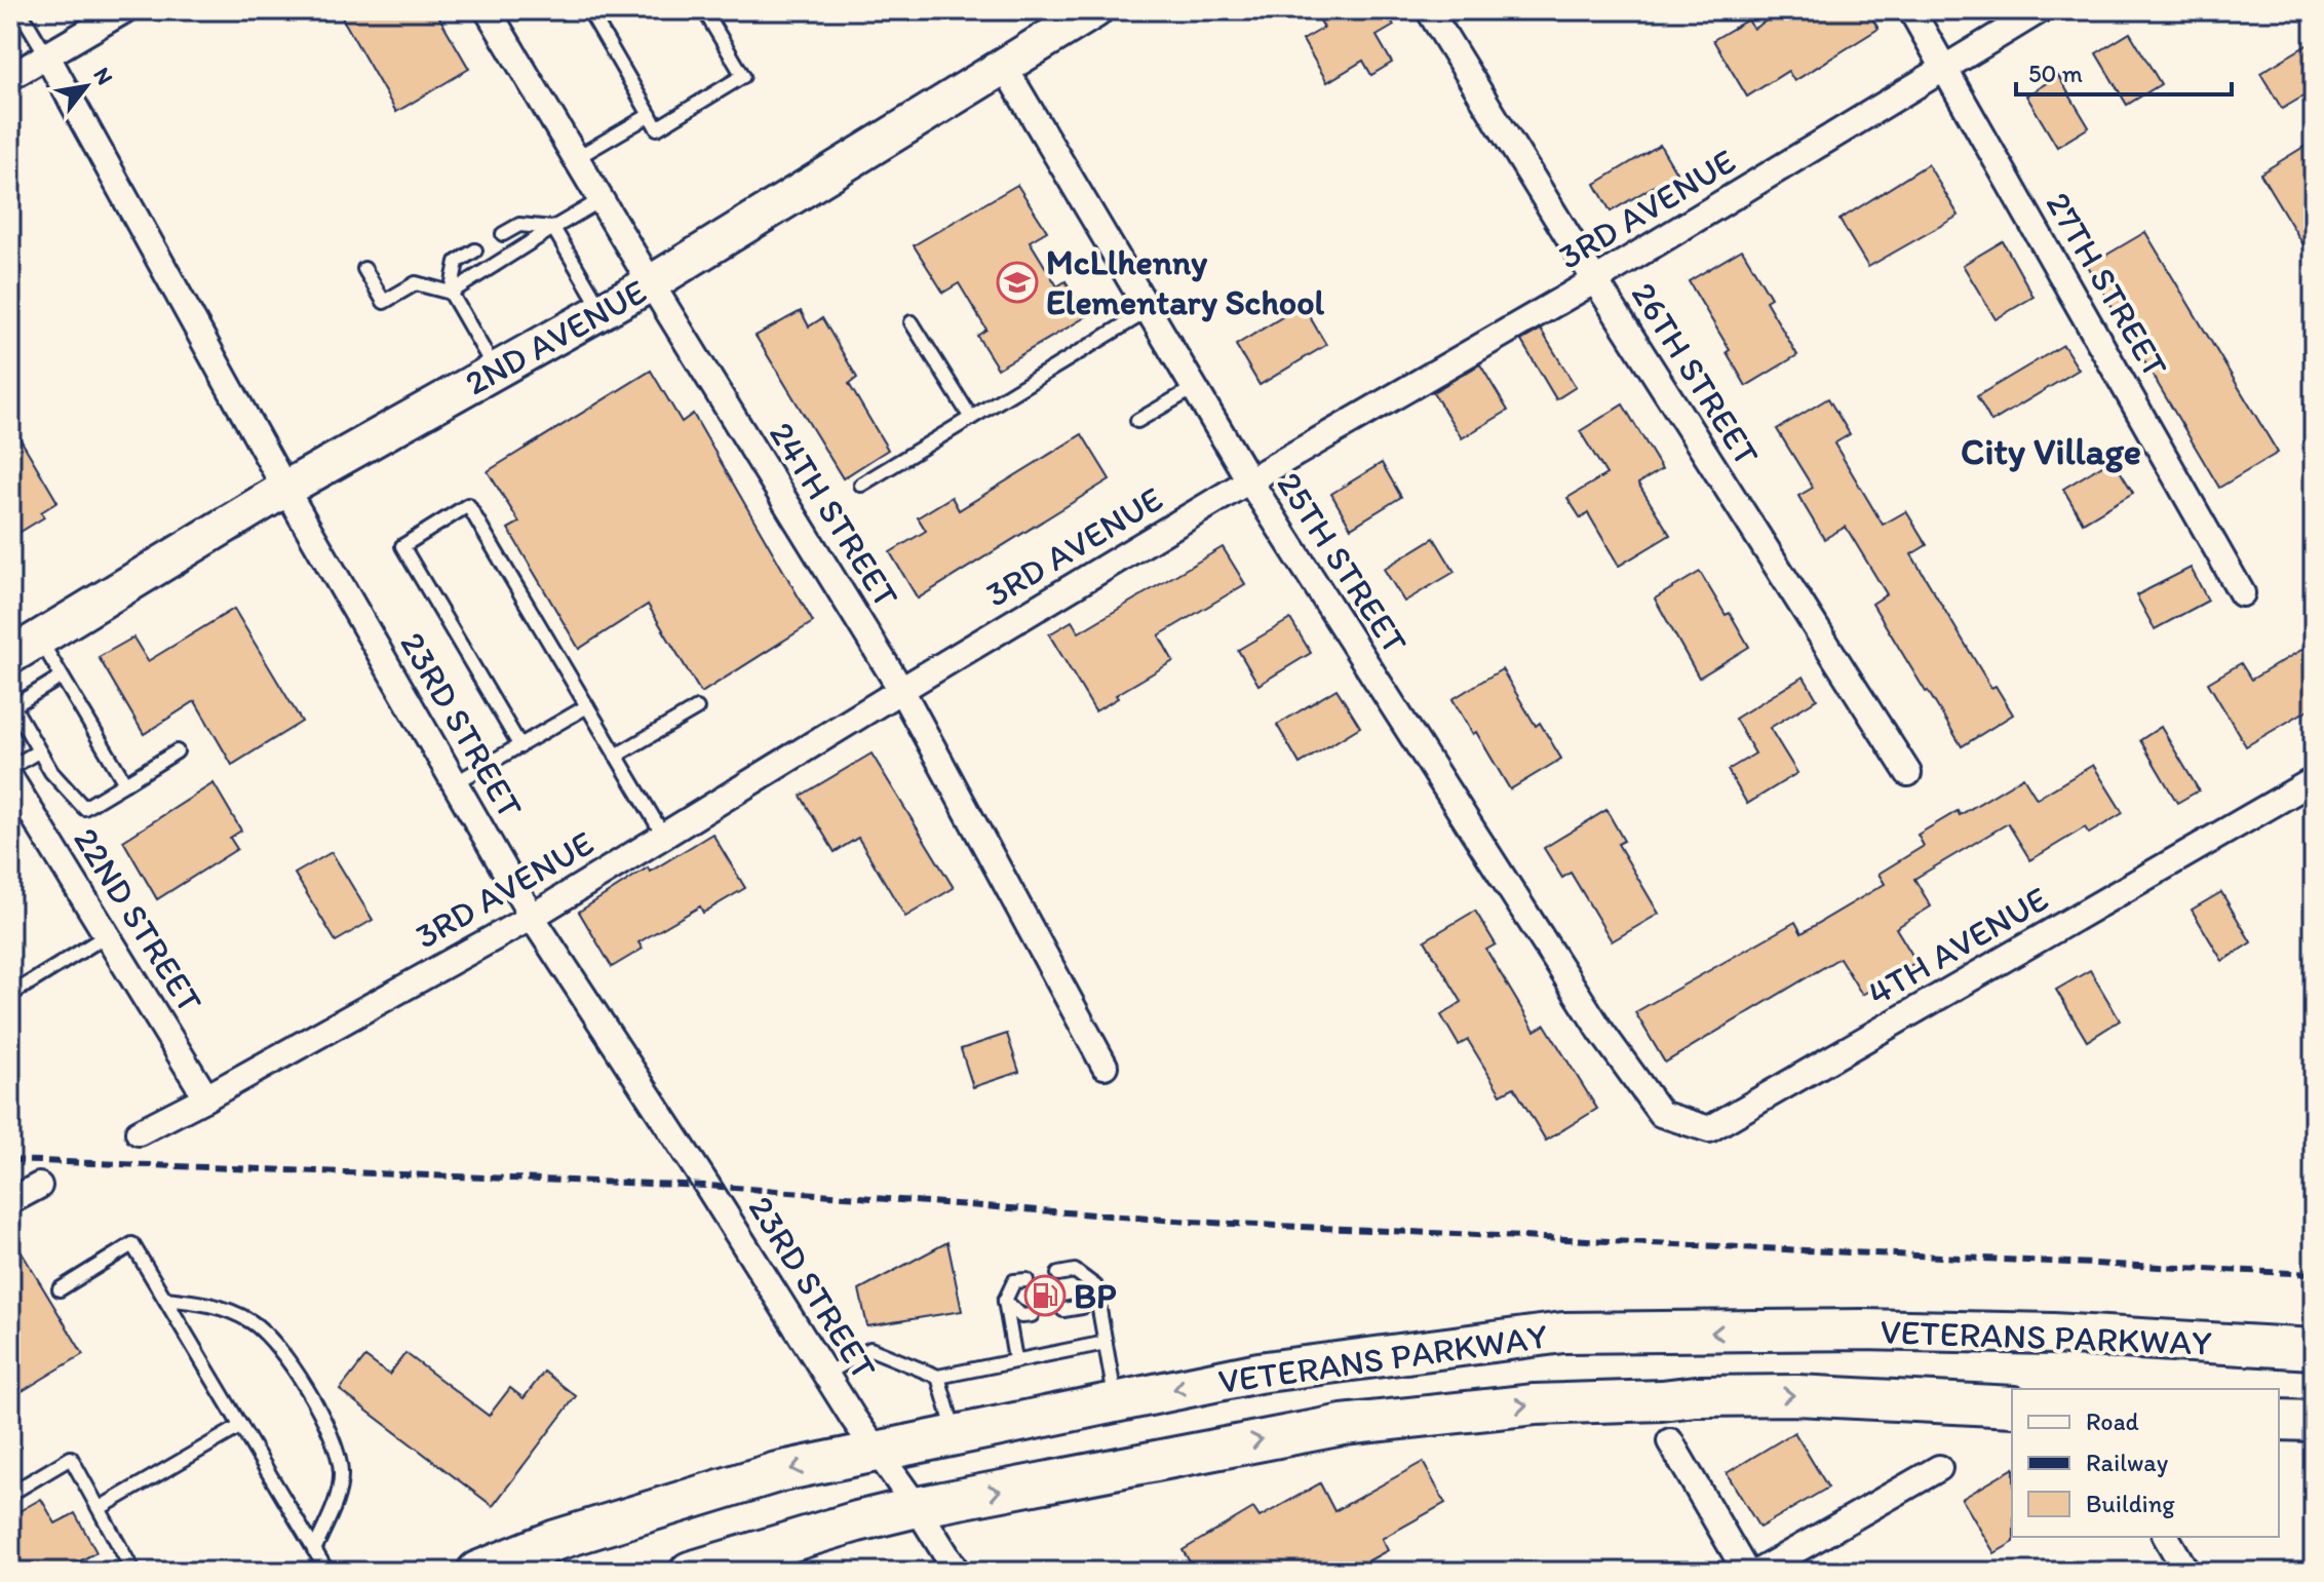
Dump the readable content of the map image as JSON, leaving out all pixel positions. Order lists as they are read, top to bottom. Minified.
{"streets":{"main road":["2ND AVENUE","VETERANS PARKWAY"],"street":["3RD AVENUE","27TH STREET","26TH STREET","24TH STREET","25TH STREET","23RD STREET","22ND STREET","4TH AVENUE"]},"crossings":[["3RD AVENUE","27TH STREET"],["3RD AVENUE","26TH STREET"],["3RD AVENUE","24TH STREET"],["3RD AVENUE","25TH STREET"],["3RD AVENUE","23RD STREET"],["3RD AVENUE","22ND STREET"],["2ND AVENUE","24TH STREET"],["2ND AVENUE","25TH STREET"],["2ND AVENUE","23RD STREET"],["25TH STREET","4TH AVENUE"],["23RD STREET","VETERANS PARKWAY"]],"districts":["City Village"],"places":{"school or university":["McLlhenny Elementary School"],"fuel station":["BP"]},"legend":["Road","Railway","Building"],"scale_bar":"50 m","north":"top right"}
